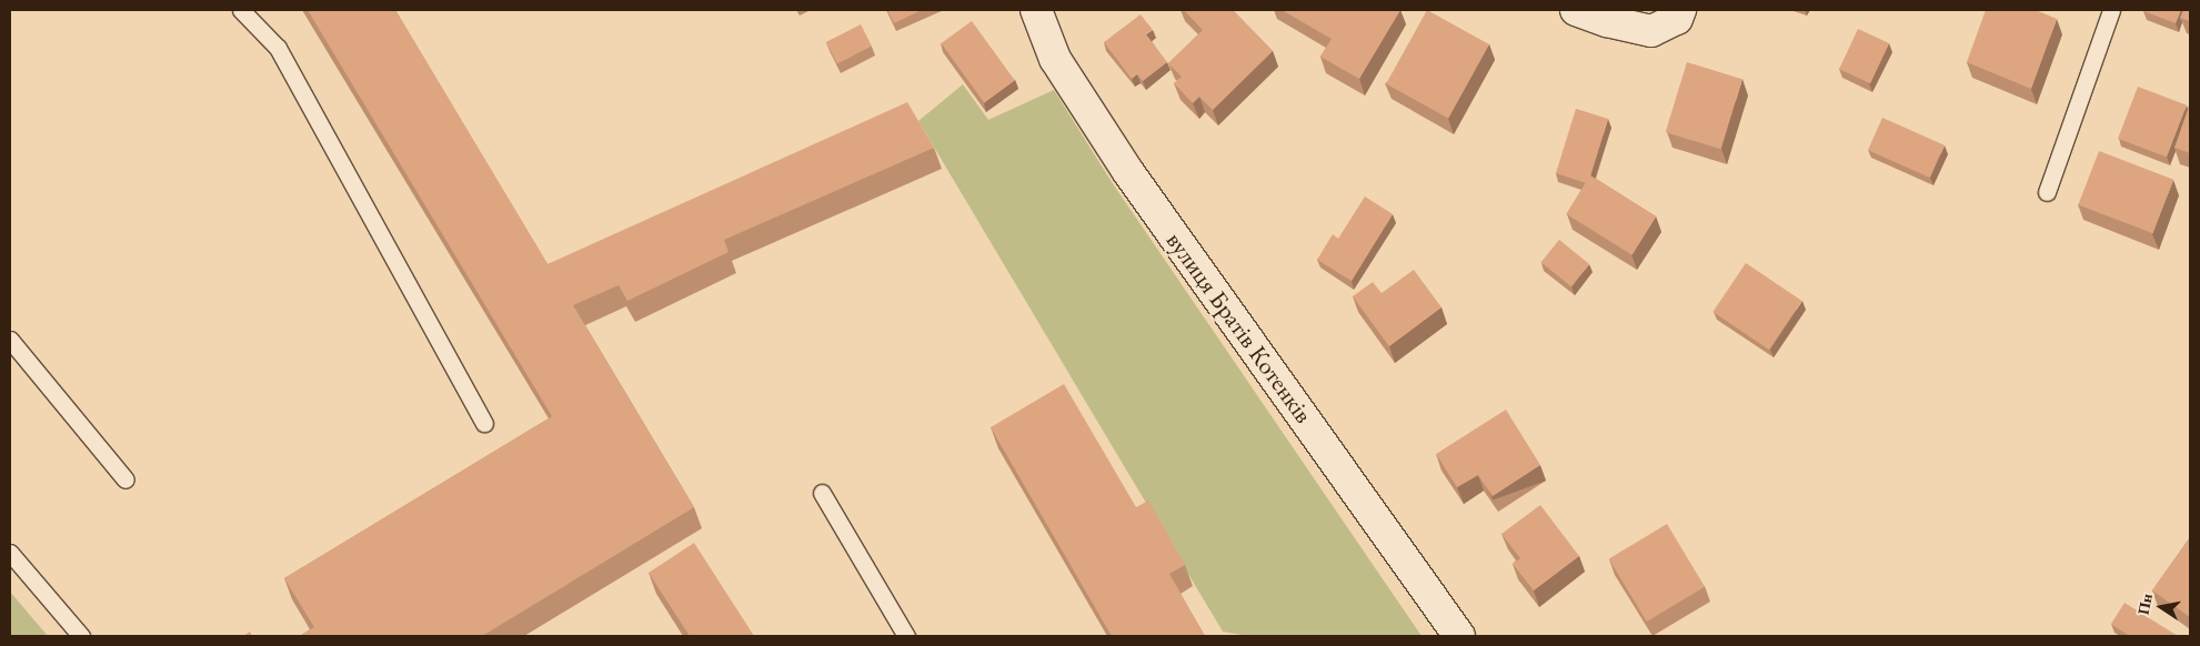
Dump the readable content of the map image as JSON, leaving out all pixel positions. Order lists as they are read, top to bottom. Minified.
{"streets":{"street":["вулиця Братів Котенків"]},"north":"left"}
